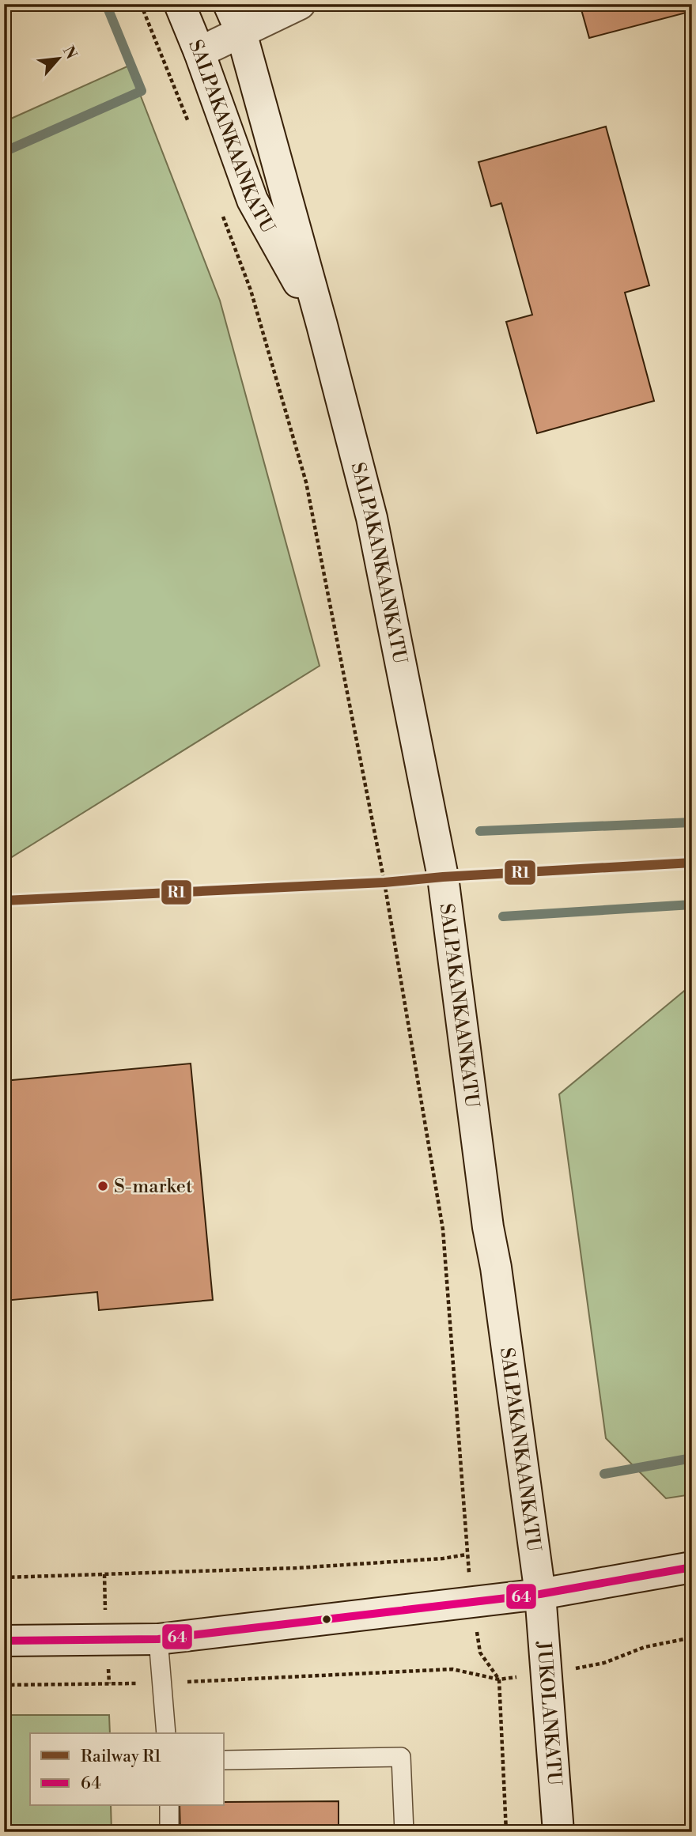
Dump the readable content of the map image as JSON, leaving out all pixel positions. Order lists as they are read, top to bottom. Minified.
{"streets":{"main road":["SALPAKANKAANKATU","JUKOLANKATU"]},"crossings":[["SALPAKANKAANKATU","JUKOLANKATU"]],"places":["S-market"],"lines":["rail line R1","transit line 64"],"legend":["Railway R1","64"],"north":"top right"}
